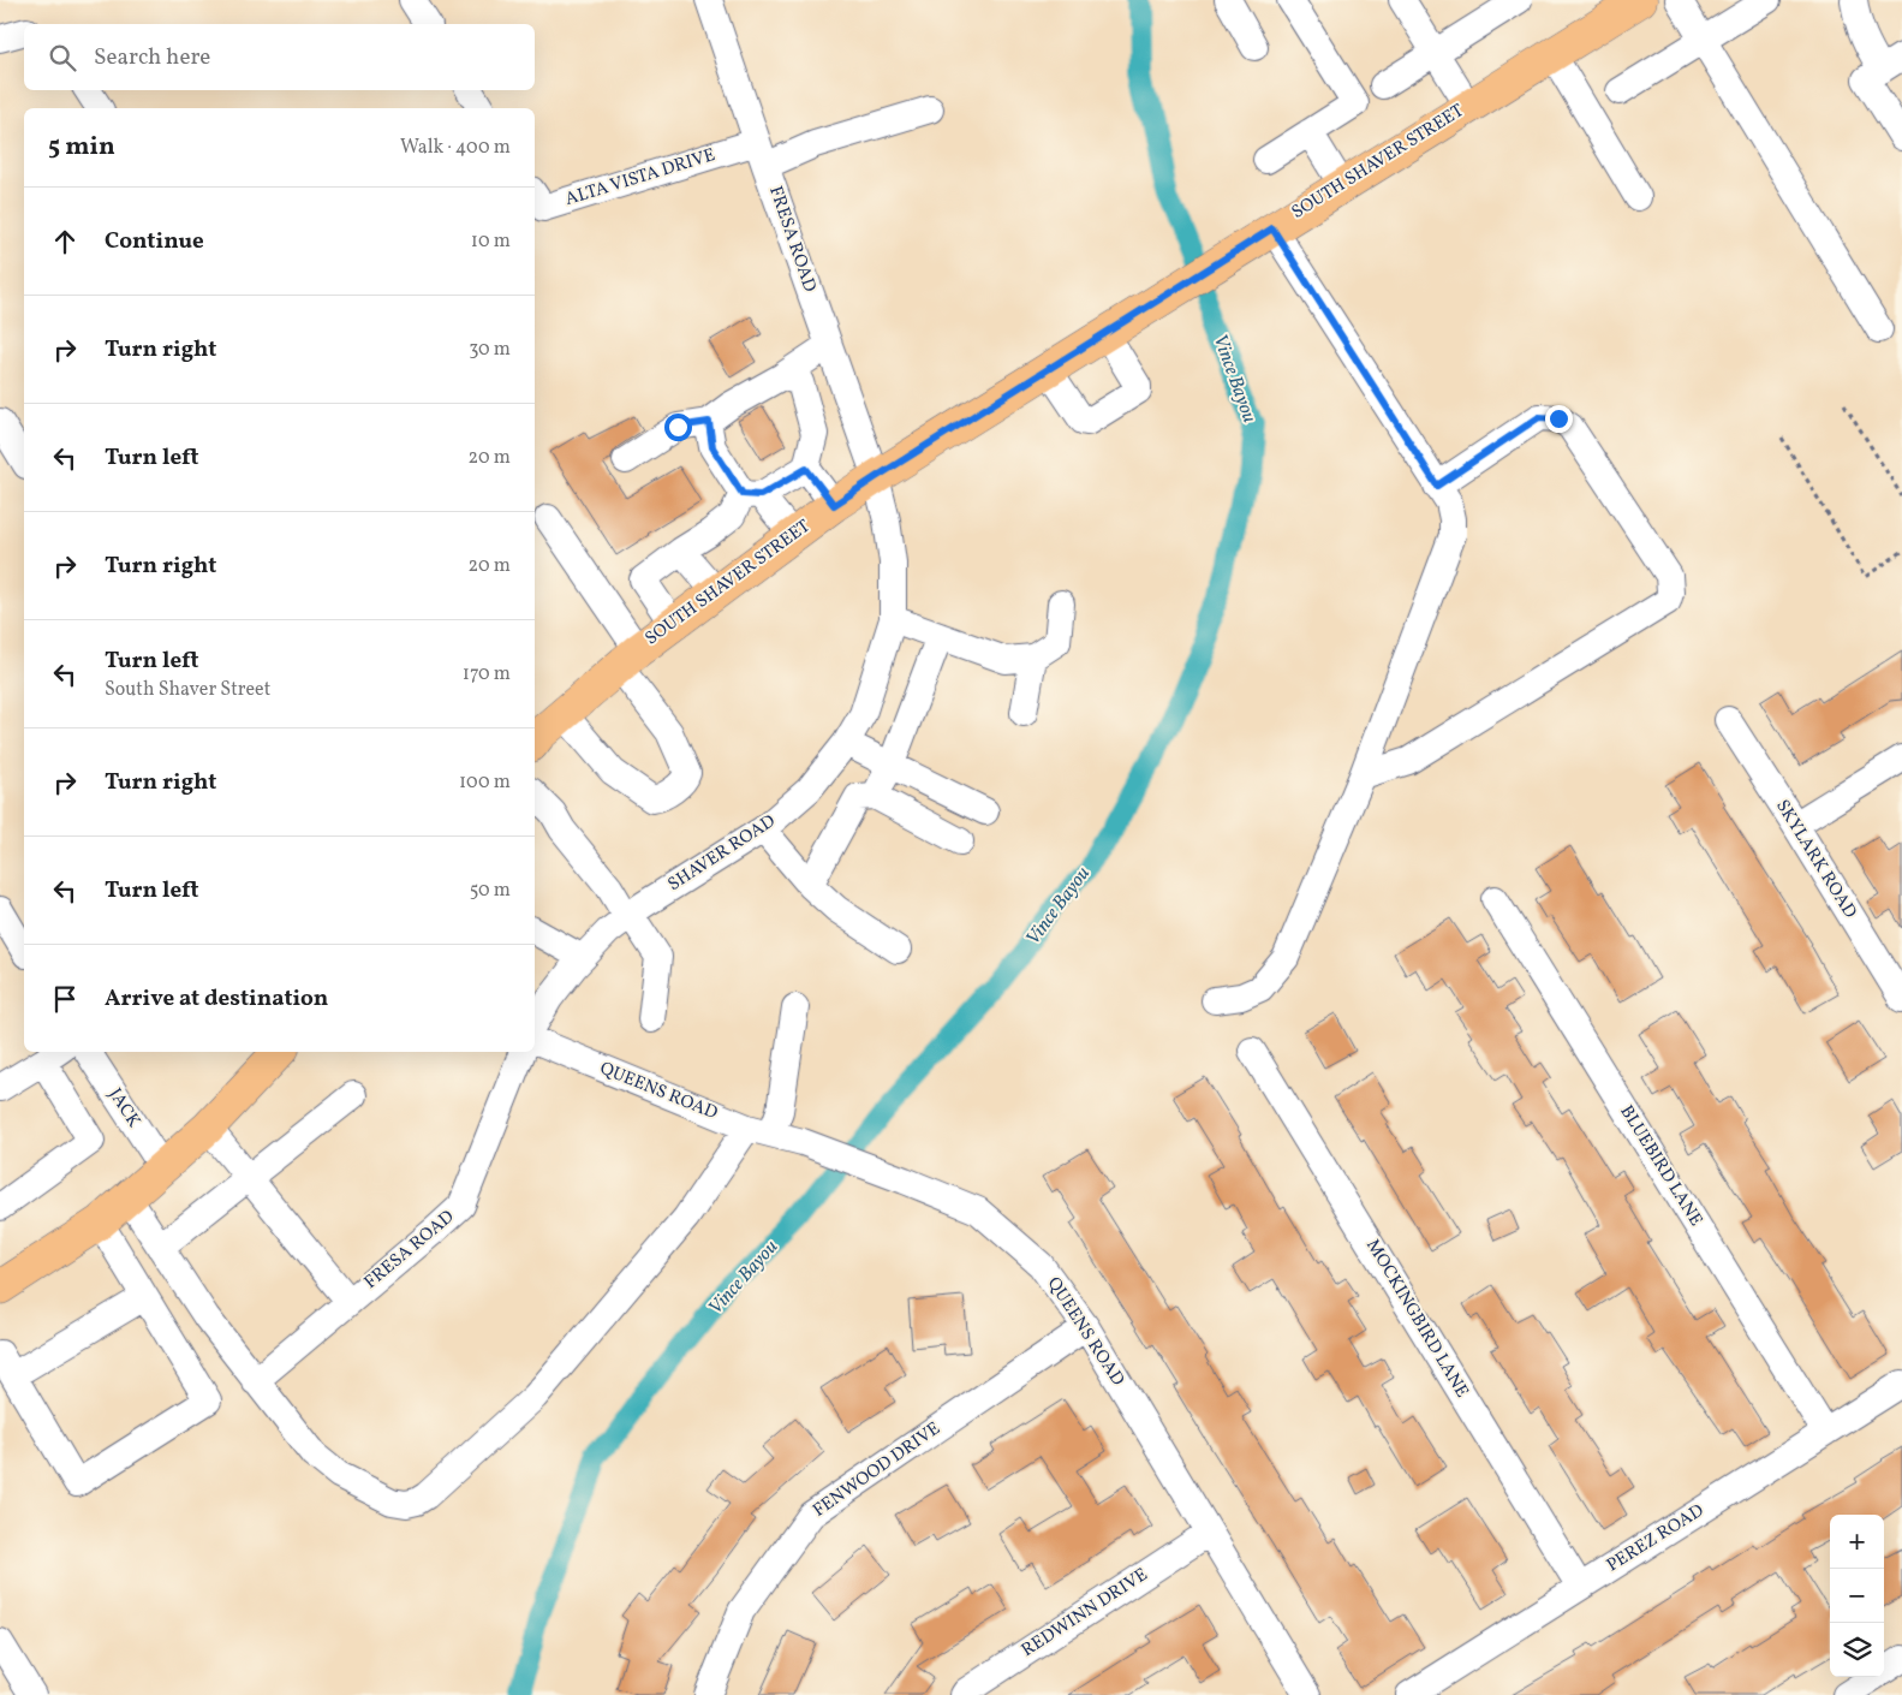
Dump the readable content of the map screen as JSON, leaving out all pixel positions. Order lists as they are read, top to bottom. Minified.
{"streets":{"main road":["SOUTH SHAVER STREET"],"street":["ALTA VISTA DRIVE","FRESA ROAD","SHAVER ROAD","SKYLARK ROAD","QUEENS ROAD","JACK","BLUEBIRD LANE","MOCKINGBIRD LANE","FENWOOD DRIVE","PEREZ ROAD","REDWINN DRIVE"]},"crossings":[["SOUTH SHAVER STREET","FRESA ROAD"],["SOUTH SHAVER STREET","SHAVER ROAD"],["ALTA VISTA DRIVE","FRESA ROAD"],["FRESA ROAD","SHAVER ROAD"],["QUEENS ROAD","FENWOOD DRIVE"],["QUEENS ROAD","REDWINN DRIVE"],["BLUEBIRD LANE","PEREZ ROAD"],["MOCKINGBIRD LANE","PEREZ ROAD"]],"water":["Vince Bayou"],"page":{"search":"Search here","heading":["5 min","Walk · 400 m"],"list":[["Continue","10 m"],["Turn right","30 m"],["Turn left","20 m"],["Turn right","20 m"],["Turn left","South Shaver Street","170 m"],["Turn right","100 m"],["Turn left","50 m"],"Arrive at destination"],"map_buttons":["+","−"]}}
